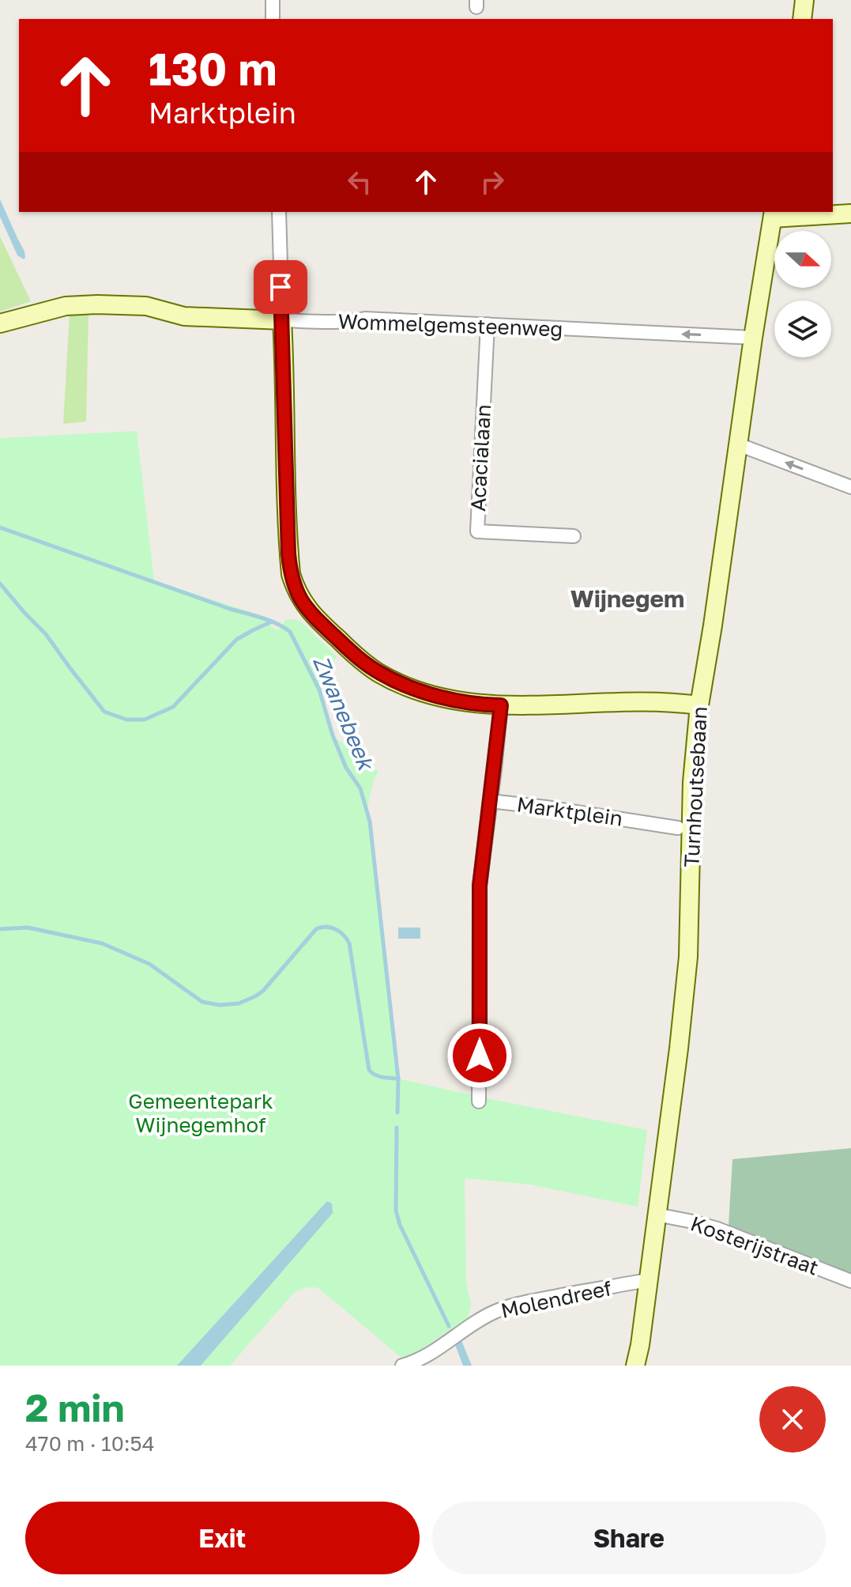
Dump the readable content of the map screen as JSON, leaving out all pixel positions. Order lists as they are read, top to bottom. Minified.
{"streets":{"main road":["Wommelgemsteenweg","Turnhoutsebaan"],"street":["Acacialaan","Marktplein","Kosterijstraat","Molendreef"]},"crossings":[["Wommelgemsteenweg","Acacialaan"],["Wommelgemsteenweg","Turnhoutsebaan"],["Turnhoutsebaan","Kosterijstraat"],["Turnhoutsebaan","Molendreef"]],"one_way":["Wommelgemsteenweg"],"districts":["Wijnegem"],"water":["Zwanebeek"],"parks":["Gemeentepark Wijnegemhof"],"north":"right","page":{"turn":["130 m","Marktplein"],"heading":["2 min","470 m · 10:54"],"buttons":["Exit","Share"]}}
